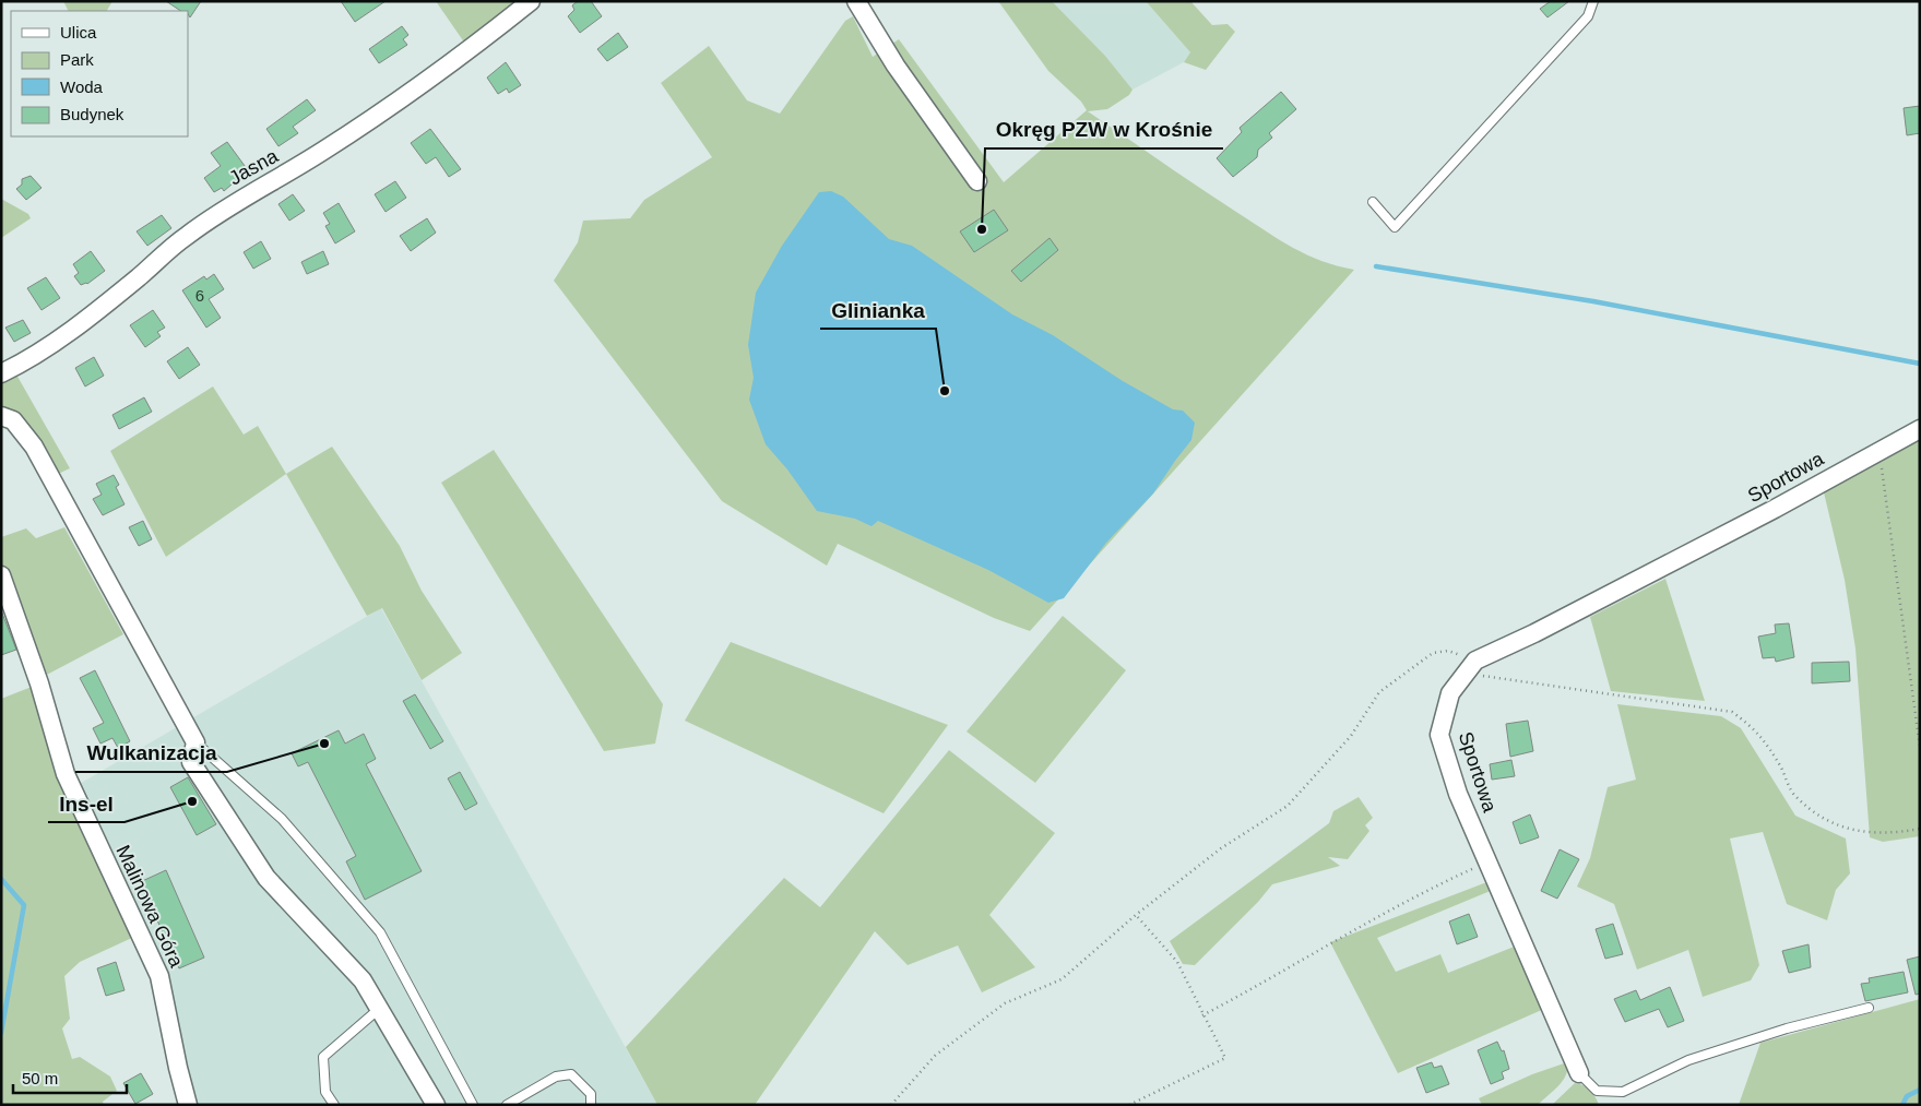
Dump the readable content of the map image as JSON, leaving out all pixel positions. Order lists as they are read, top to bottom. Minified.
{"streets":{"street":["Jasna","Sportowa","Malinowa Góra"]},"places":["Okręg PZW w Krośnie","Glinianka","Wulkanizacja","Ins-el"],"house_numbers":["6"],"legend":["Ulica","Park","Woda","Budynek"],"scale_bar":"50 m"}
